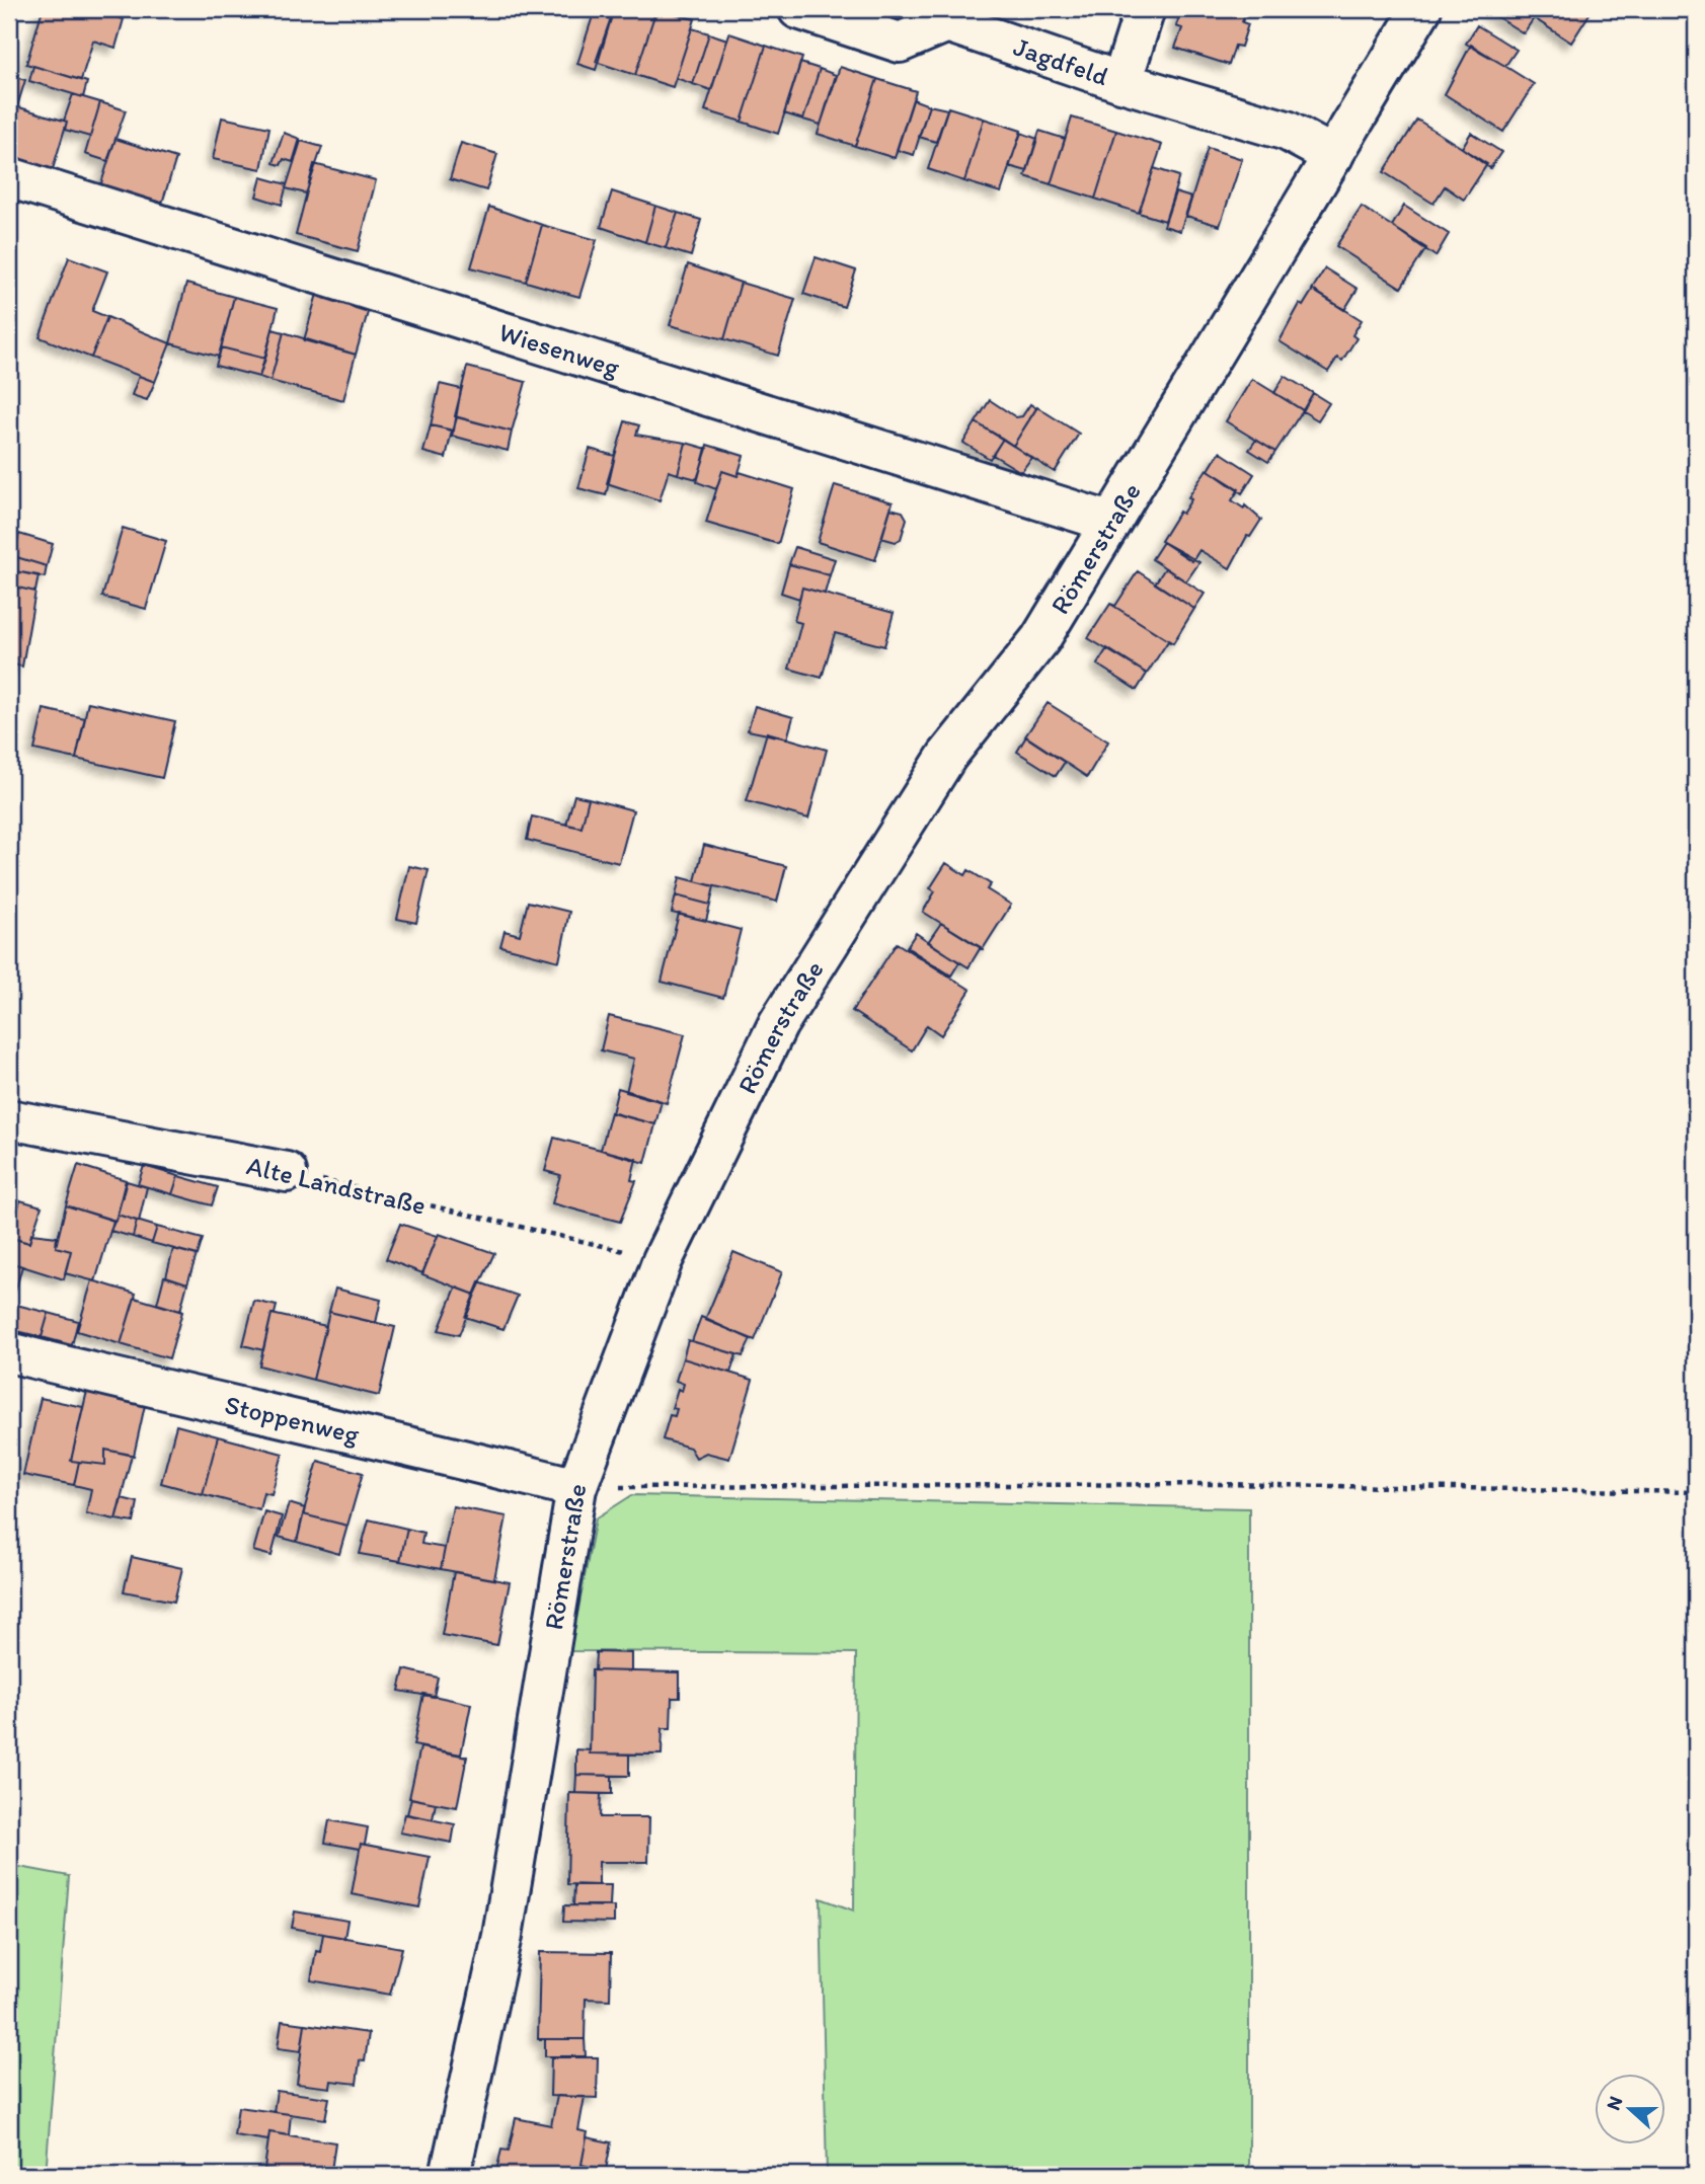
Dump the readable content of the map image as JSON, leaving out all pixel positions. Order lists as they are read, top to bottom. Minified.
{"streets":{"street":["Jagdfeld","Wiesenweg","Römerstraße","Alte Landstraße","Stoppenweg"]},"crossings":[["Jagdfeld","Römerstraße"],["Wiesenweg","Römerstraße"],["Römerstraße","Alte Landstraße"],["Römerstraße","Stoppenweg"]],"north":"left"}
